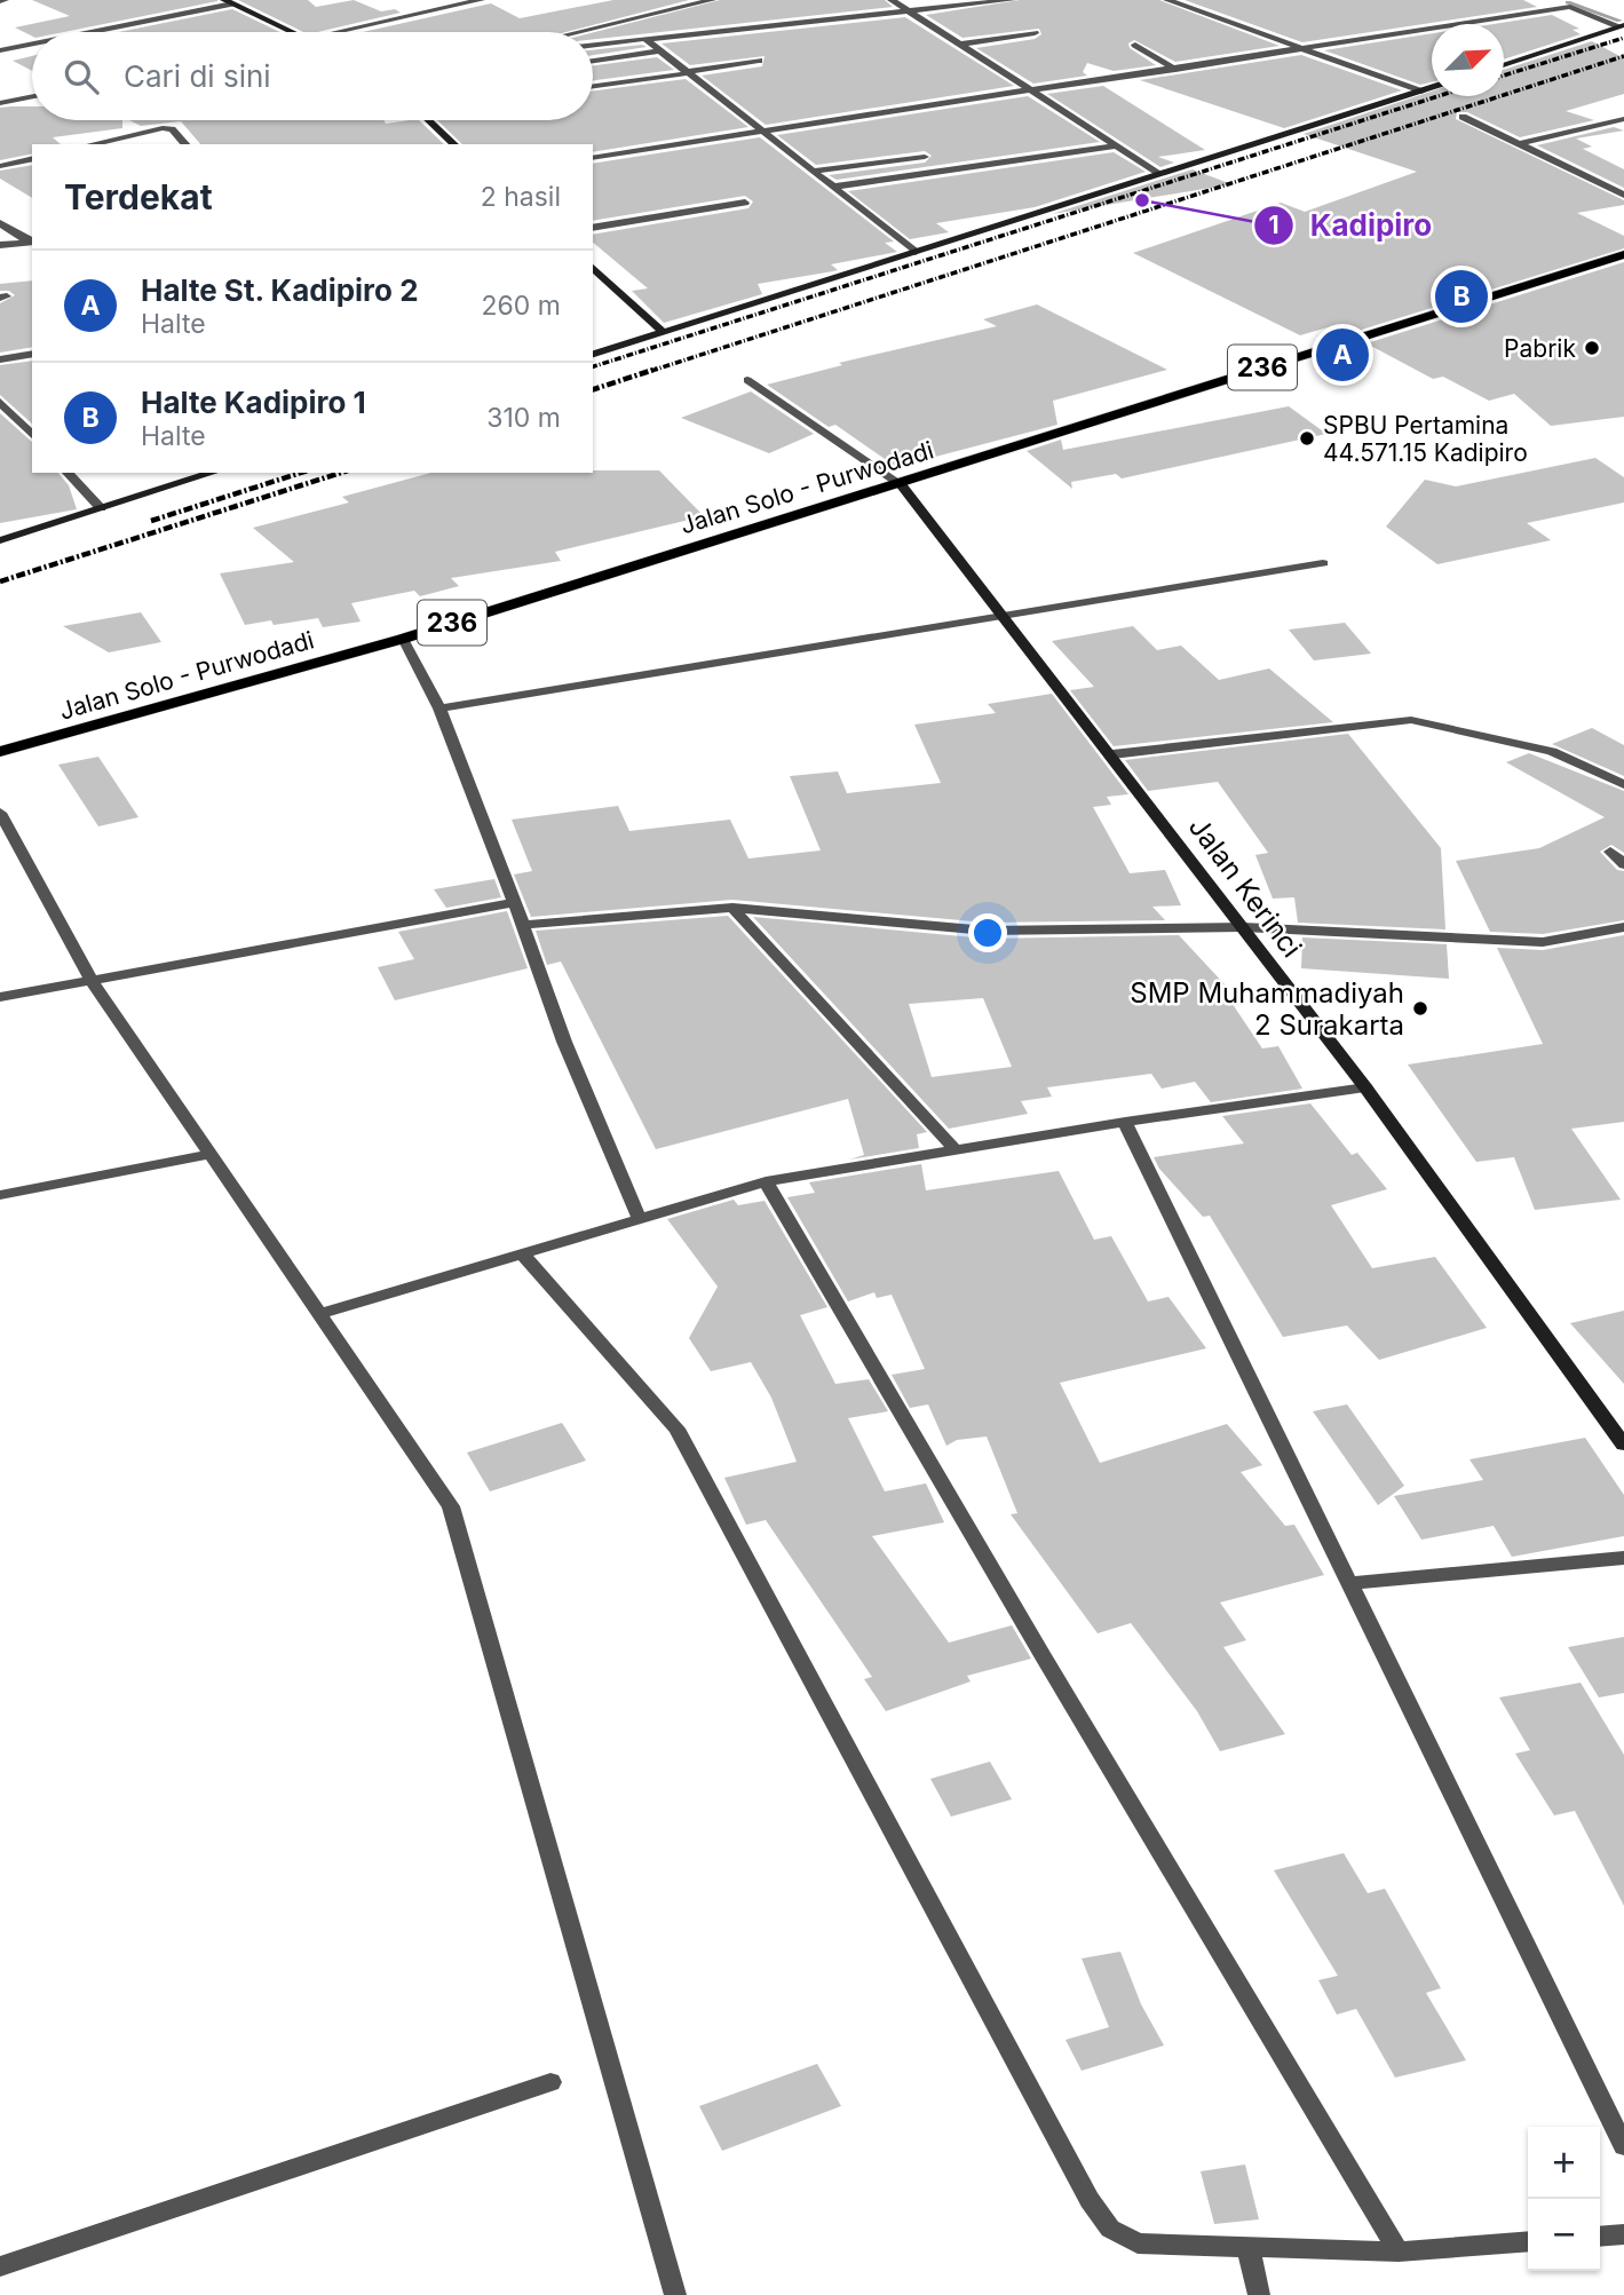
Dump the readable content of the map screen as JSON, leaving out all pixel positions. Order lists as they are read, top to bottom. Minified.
{"streets":{"main road":["236","Jalan Solo - Purwodadi"],"street":["Jalan Kerinci"]},"crossings":[["Jalan Solo - Purwodadi","Jalan Kerinci"]],"places":["Kadipiro","Pabrik","SPBU Pertamina 44.571.15 Kadipiro","SMP Muhammadiyah 2 Surakarta"],"north":"top right","page":{"search":"Cari di sini","heading":["Terdekat","2 hasil"],"list":[{"mark":"A","name":"Halte St. Kadipiro 2","note":"Halte","value":"260 m"},{"mark":"B","name":"Halte Kadipiro 1","note":"Halte","value":"310 m"}],"pins":["B","A"],"map_buttons":["+","−"]}}
